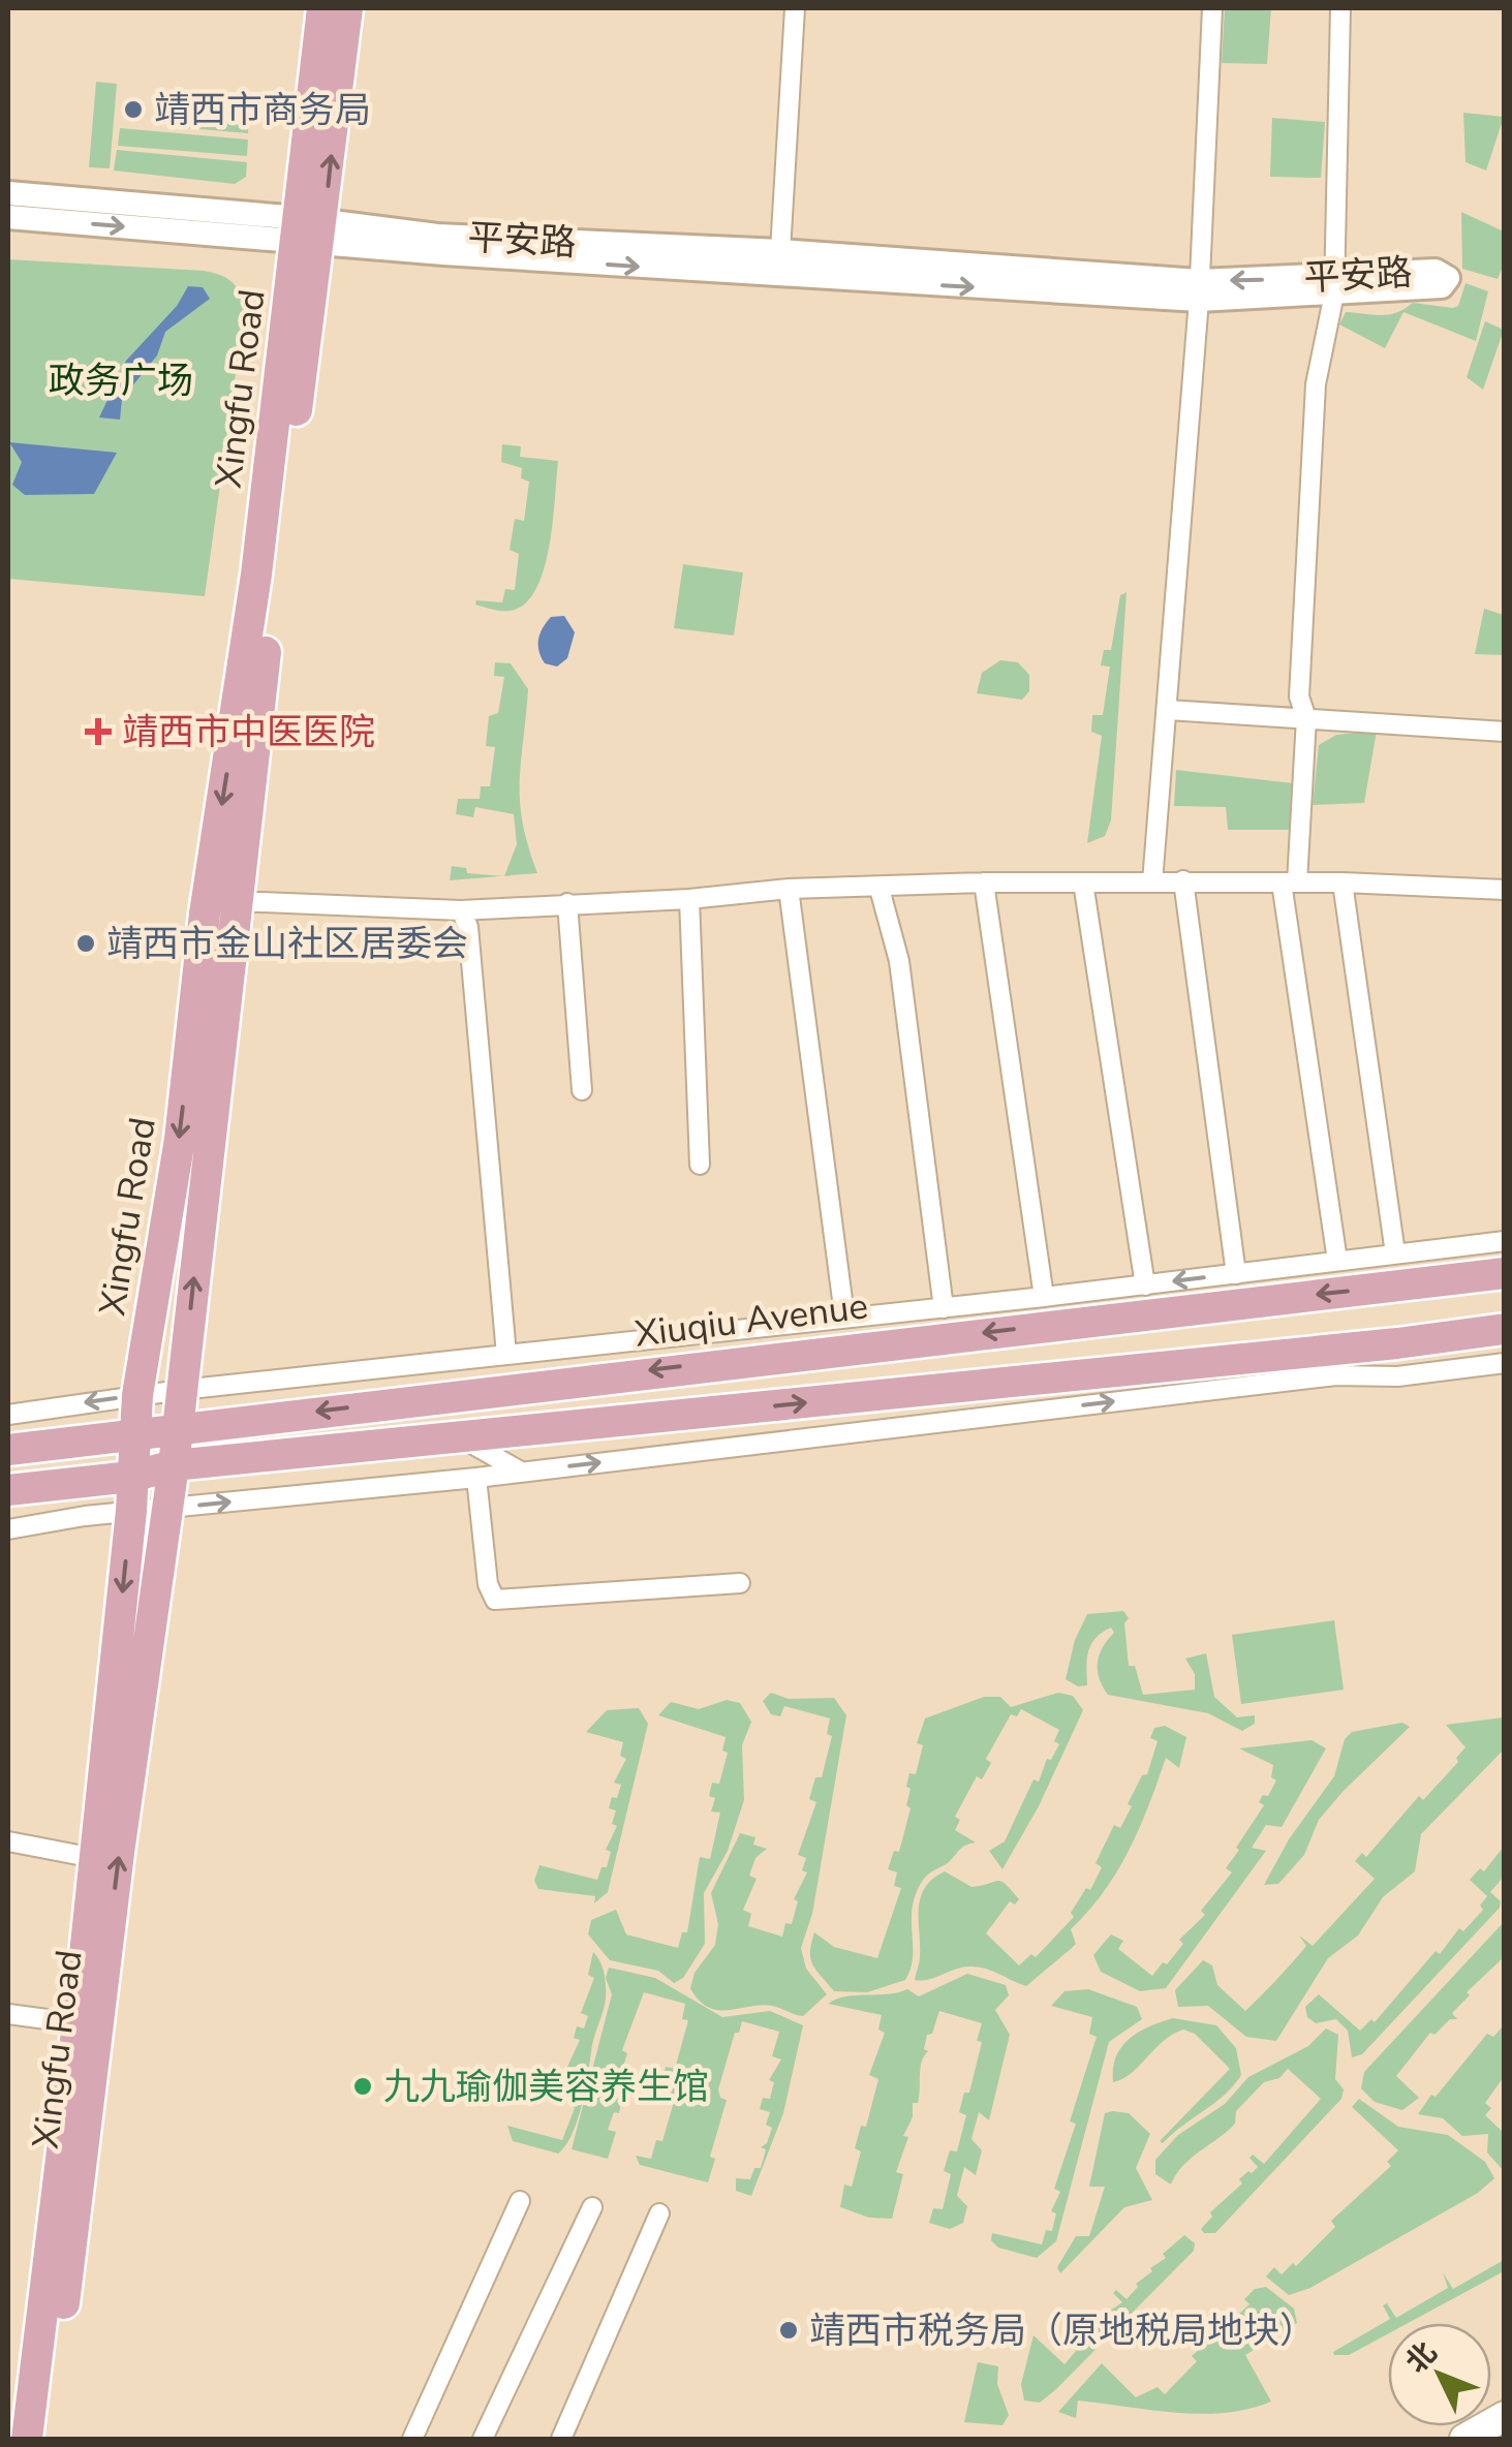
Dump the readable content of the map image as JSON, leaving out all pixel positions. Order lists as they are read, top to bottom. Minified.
{"streets":{"main road":["Xingfu Road","Xiuqiu Avenue"],"street":["平安路"]},"crossings":[["平安路","Xingfu Road"],["Xingfu Road","Xiuqiu Avenue"]],"parks":["政务广场"],"places":{"other":["靖西市商务局","靖西市金山社区居委会","九九瑜伽美容养生馆","靖西市税务局（原地税局地块）"],"health":["靖西市中医医院"]},"north":"top left"}
